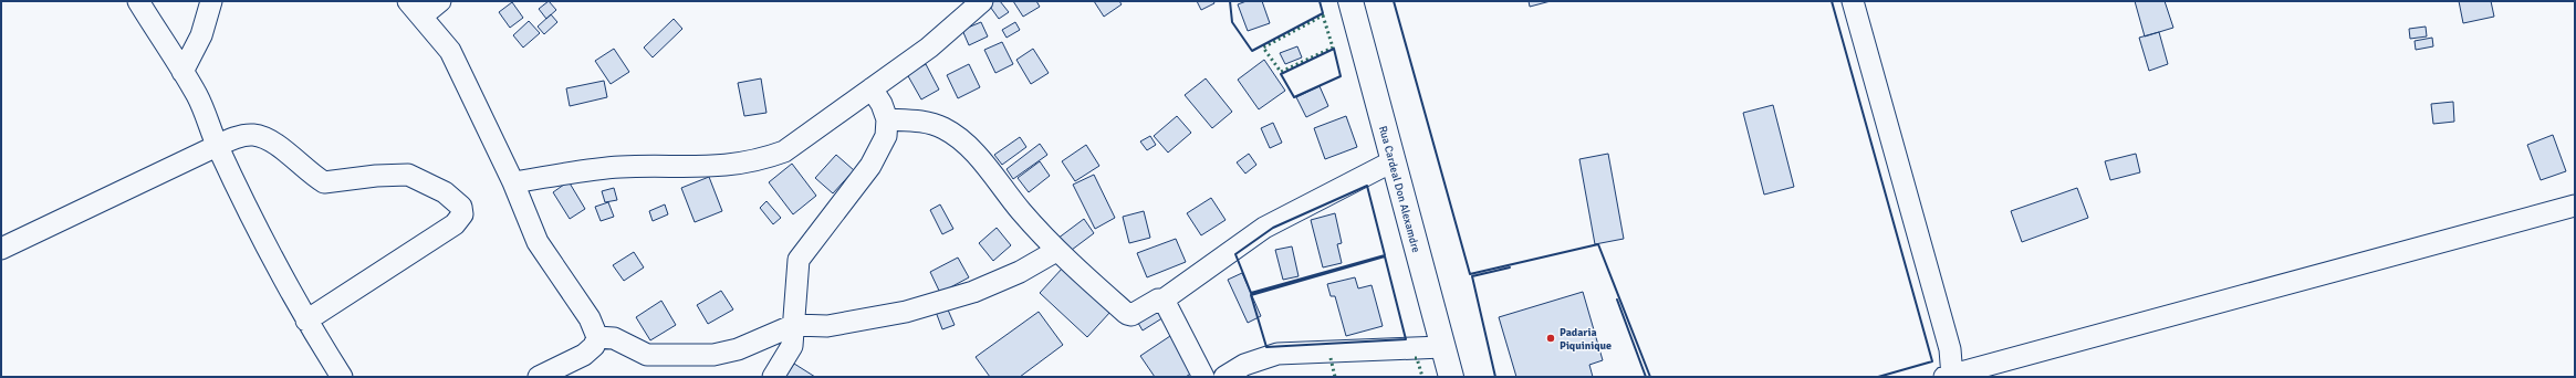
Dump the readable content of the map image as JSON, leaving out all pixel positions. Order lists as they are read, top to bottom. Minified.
{"streets":{"main road":["Rua Cardeal Don Alexamdre"]},"places":["Padaria Piquinique"]}
